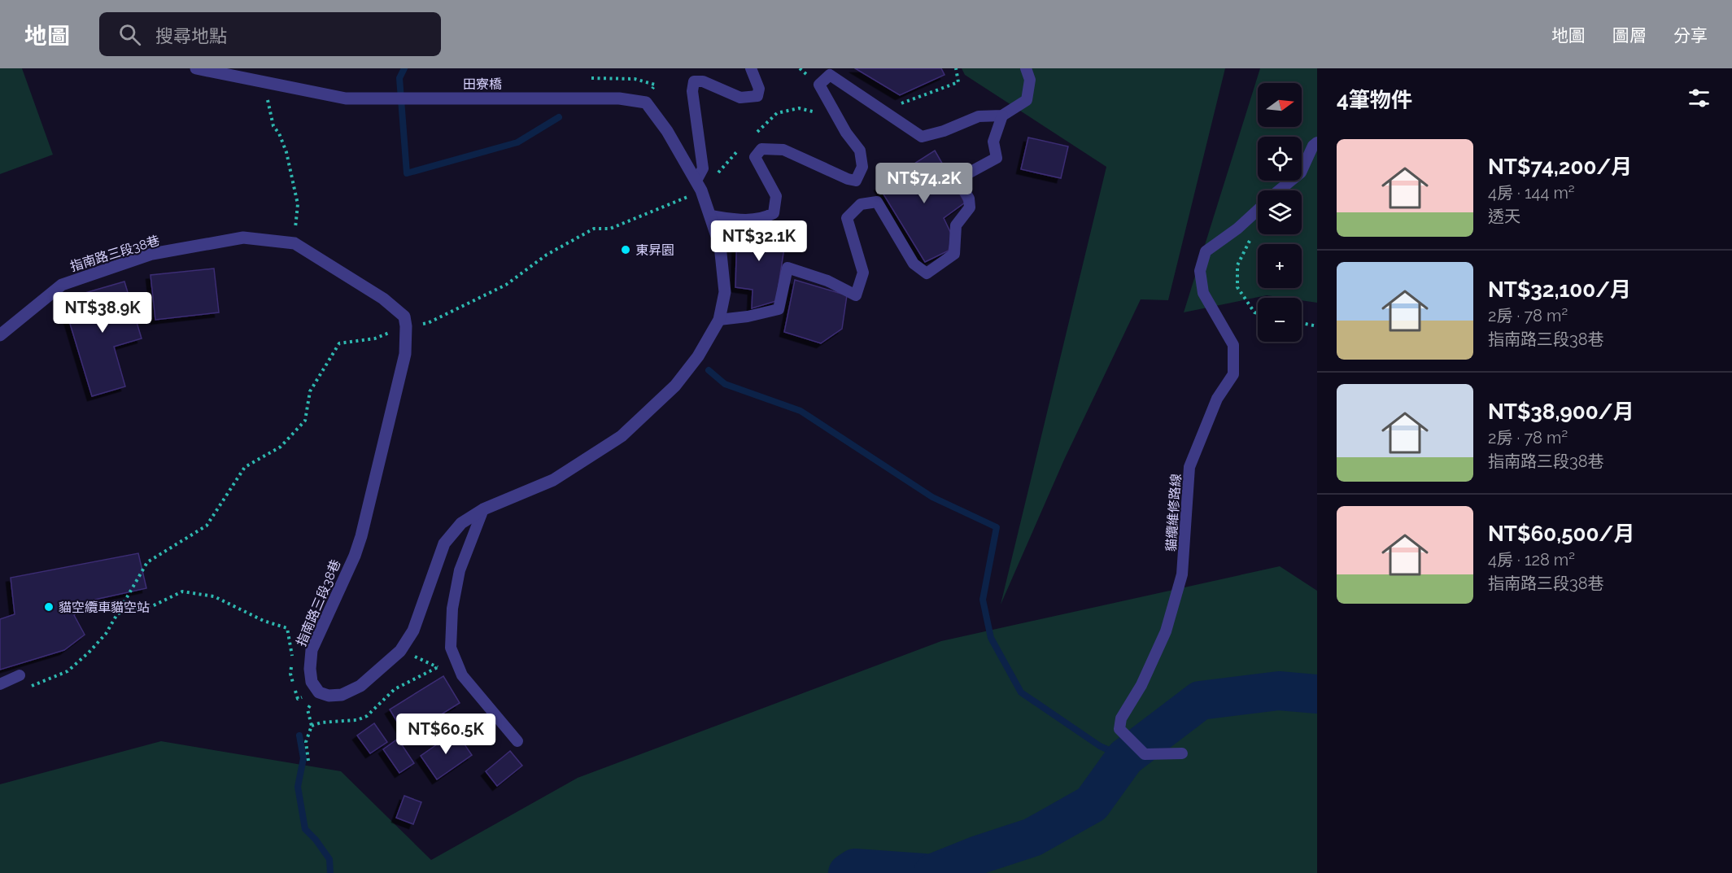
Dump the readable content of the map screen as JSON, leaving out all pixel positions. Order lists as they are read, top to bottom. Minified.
{"streets":{"street":["田寮橋","指南路三段38巷"],"lane":["貓纜維修路線"]},"places":["東昇園","貓空纜車貓空站"],"north":"right","page":{"header":"地圖","search":"搜尋地點","nav":["地圖","圖層","分享"],"heading":"4筆物件","map_buttons":["+","−"],"list":[{"name":"NT$74,200/月","note":"4房 · 144 m² · 透天"},{"name":"NT$32,100/月","note":"2房 · 78 m² · 指南路三段38巷"},{"name":"NT$38,900/月","note":"2房 · 78 m² · 指南路三段38巷"},{"name":"NT$60,500/月","note":"4房 · 128 m² · 指南路三段38巷"}],"price":["NT$74.2K","NT$32.1K","NT$38.9K","NT$60.5K"]}}
